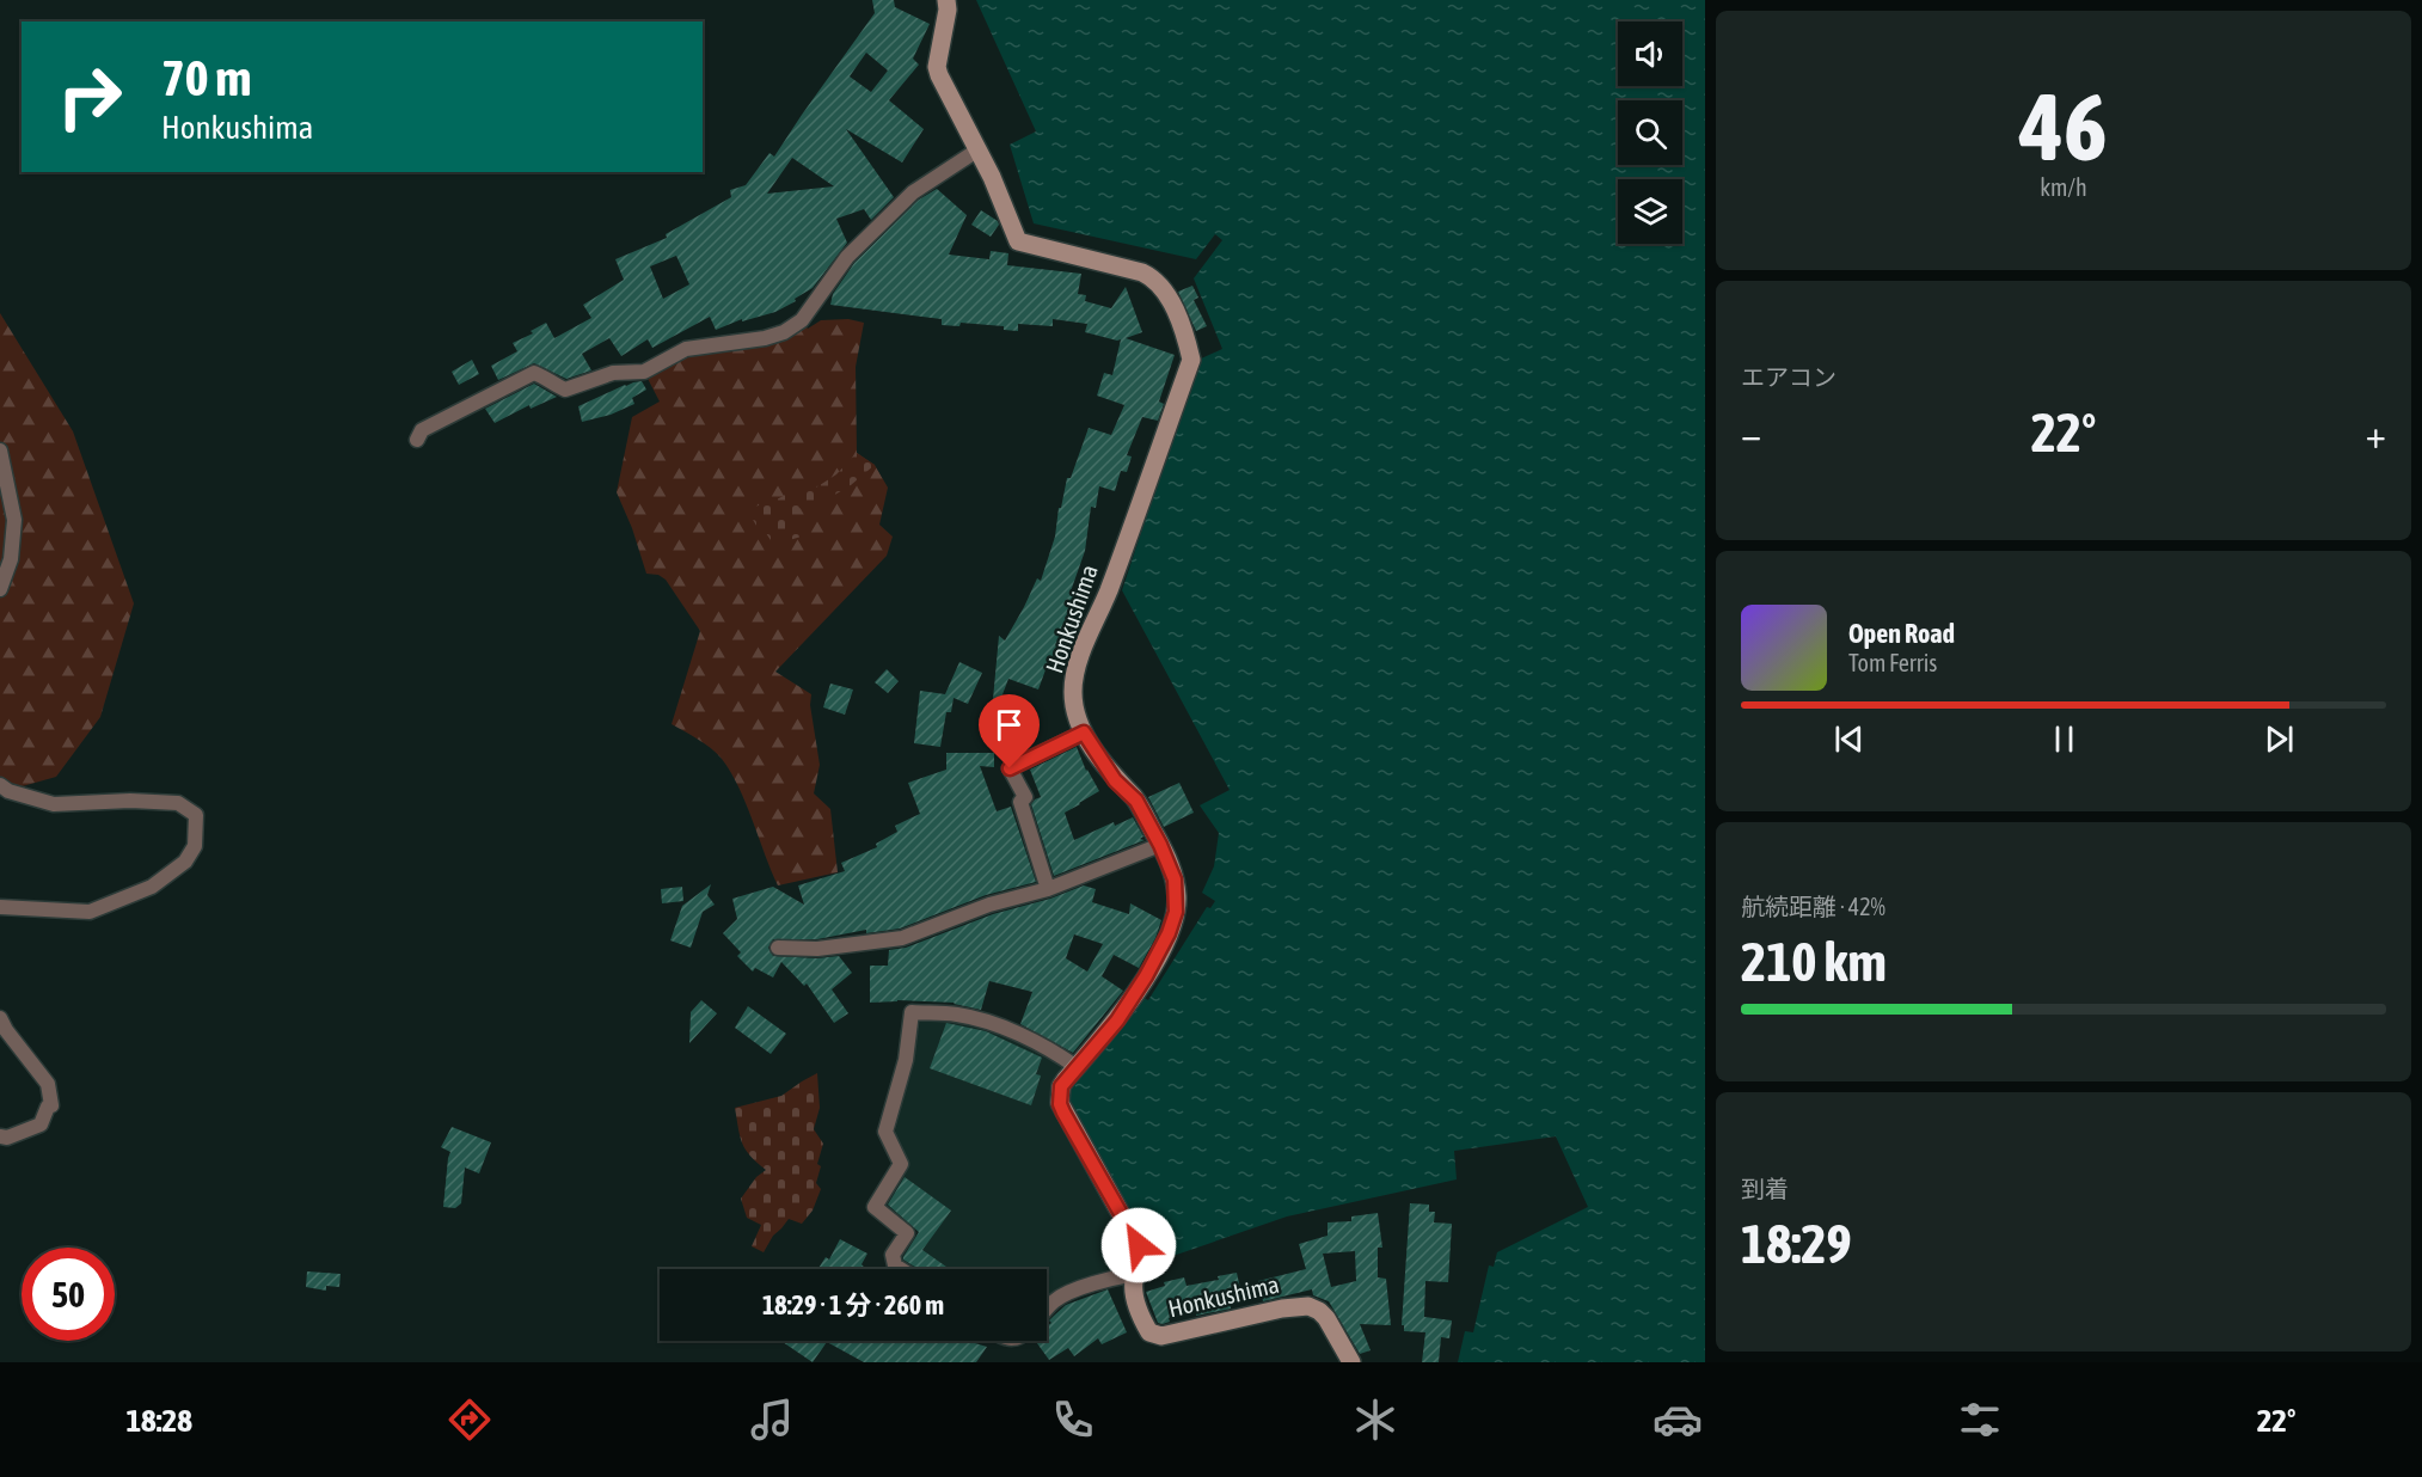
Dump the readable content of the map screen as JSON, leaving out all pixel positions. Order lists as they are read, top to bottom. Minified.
{"streets":{"main road":["Honkushima"]},"page":{"tile":[["46","km/h"],"エアコン",["航続距離 · 42%","210 km"],["到着","18:29"]],"turn":["70 m","Honkushima"],"heat":["−","22°","+"],"song":["Open Road","Tom Ferris"],"limit":"50","trip":"18:29 · 1 分 · 260 m","tabs":["18:28","22°"]}}
